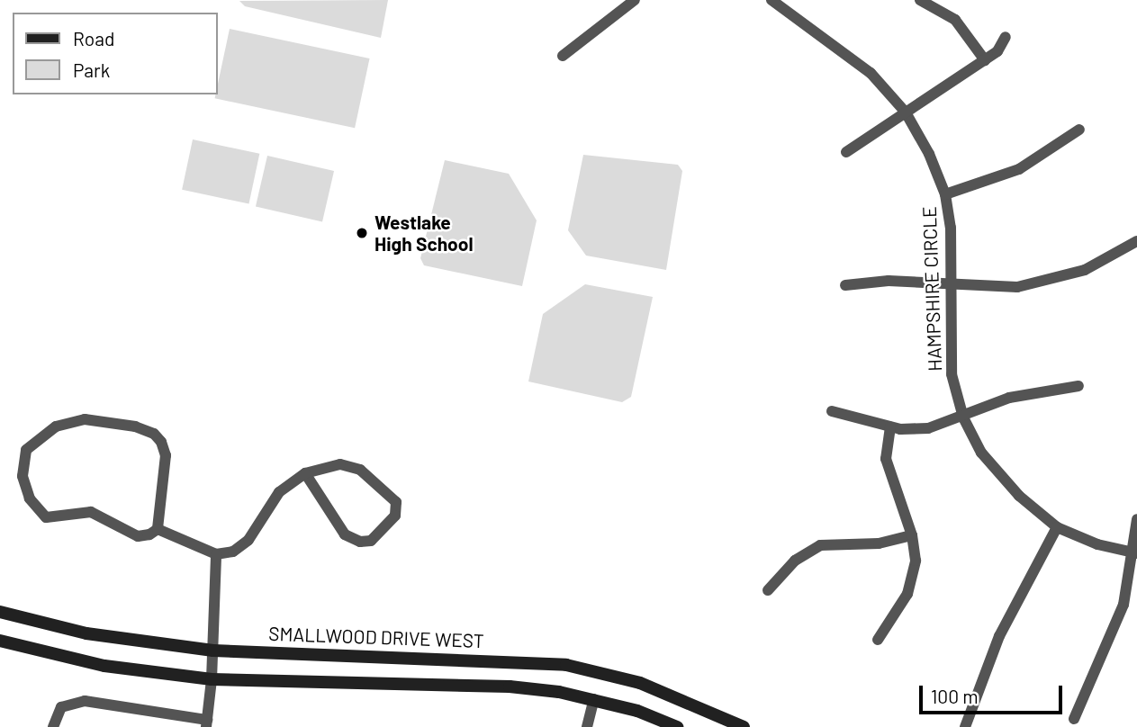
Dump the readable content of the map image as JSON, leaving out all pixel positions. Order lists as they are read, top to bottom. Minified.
{"streets":{"street":["HAMPSHIRE CIRCLE","SMALLWOOD DRIVE WEST"]},"places":["Westlake High School"],"legend":["Road","Park"],"scale_bar":"100 m"}
